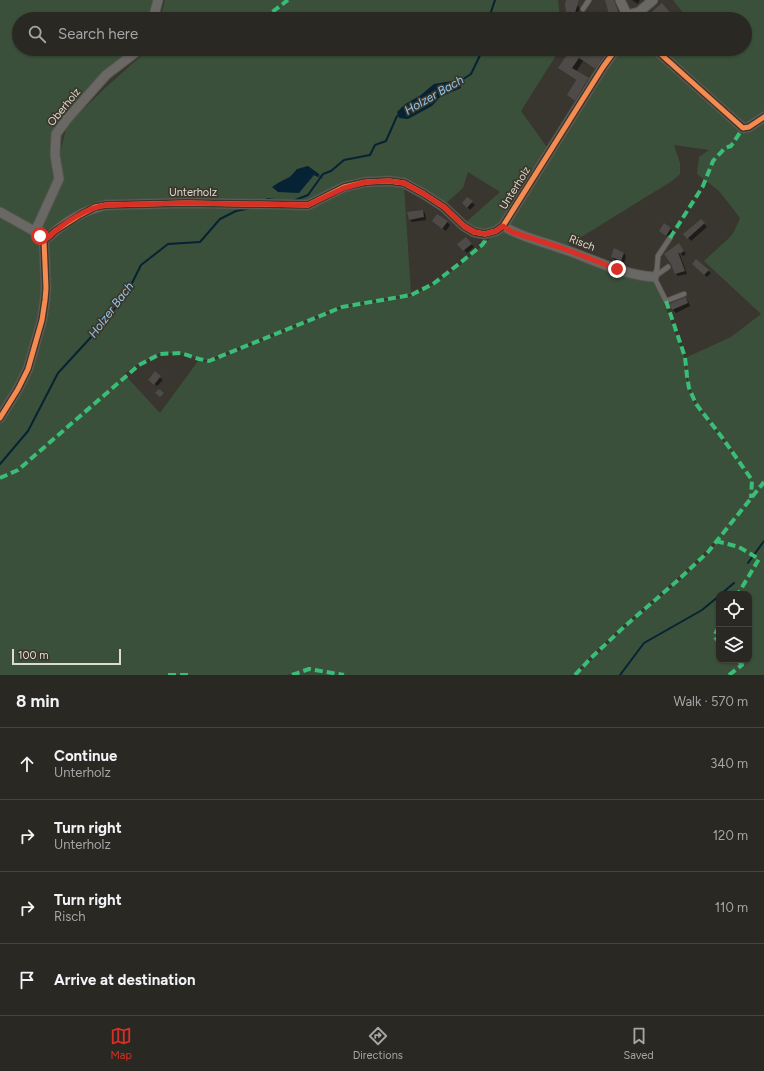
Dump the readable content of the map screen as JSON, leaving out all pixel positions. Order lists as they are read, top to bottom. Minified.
{"streets":{"street":["Oberholz","Unterholz","Risch"]},"crossings":[["Unterholz","Risch"]],"water":["Holzer Bach"],"scale_bar":"100 m","page":{"search":"Search here","scale":"100 m","heading":["8 min","Walk · 570 m"],"list":[["Continue","Unterholz","340 m"],["Turn right","Unterholz","120 m"],["Turn right","Risch","110 m"],"Arrive at destination"],"nav":["Map","Directions","Saved"]}}
